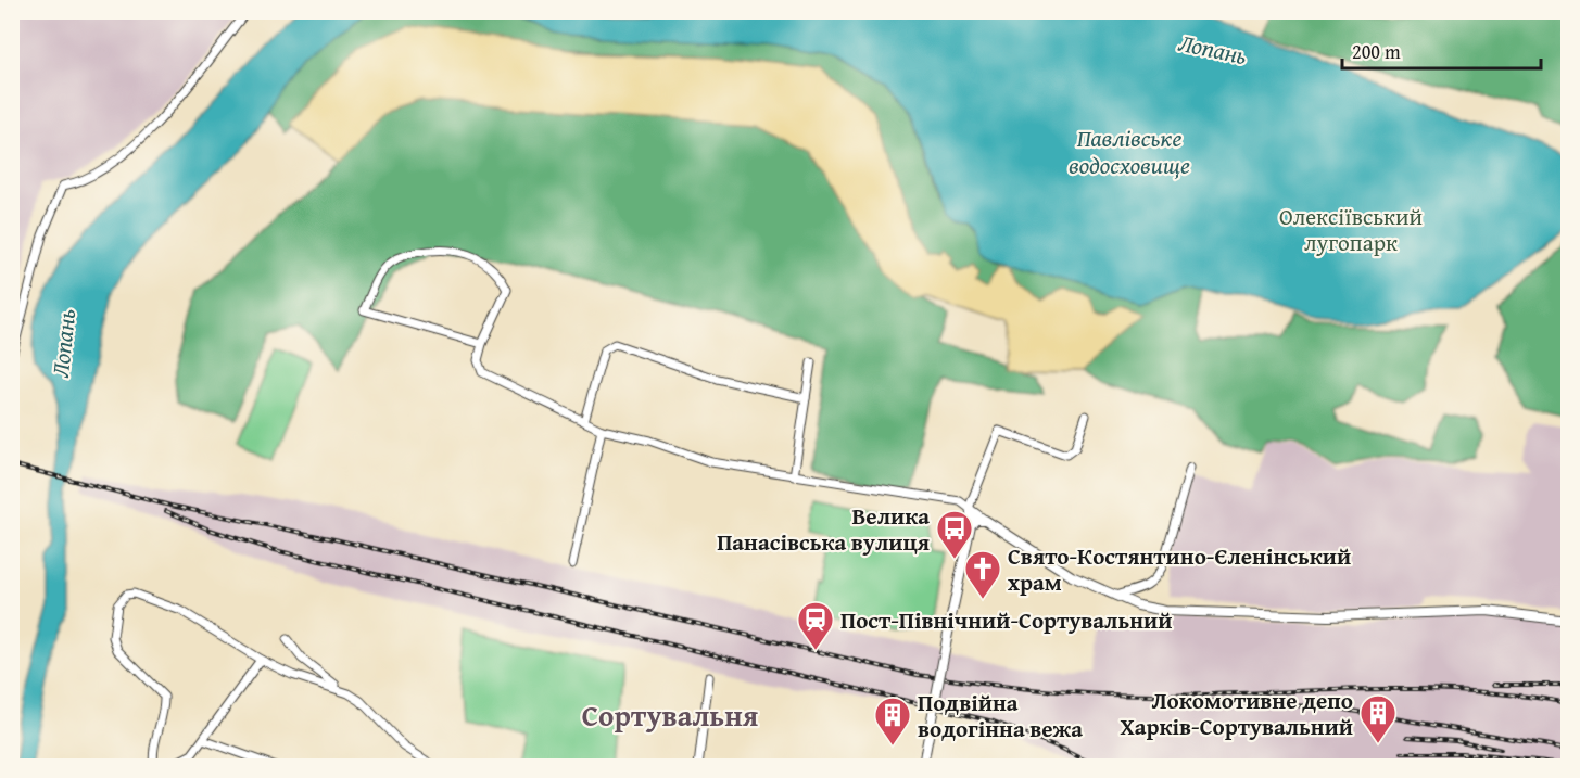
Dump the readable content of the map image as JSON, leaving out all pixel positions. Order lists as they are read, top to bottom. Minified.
{"districts":["Сортувальня"],"water":["Лопань","Павлівське водосховище"],"parks":["Олексіївський лугопарк"],"places":{"bus stop":["Велика Панасівська вулиця"],"church":["Свято-Костянтино-Єленінський храм"],"station":["Пост-Північний-Сортувальний"],"building":["Локомотивне депо Харків-Сортувальний","Подвійна водогінна вежа"]},"scale_bar":"200 m"}
